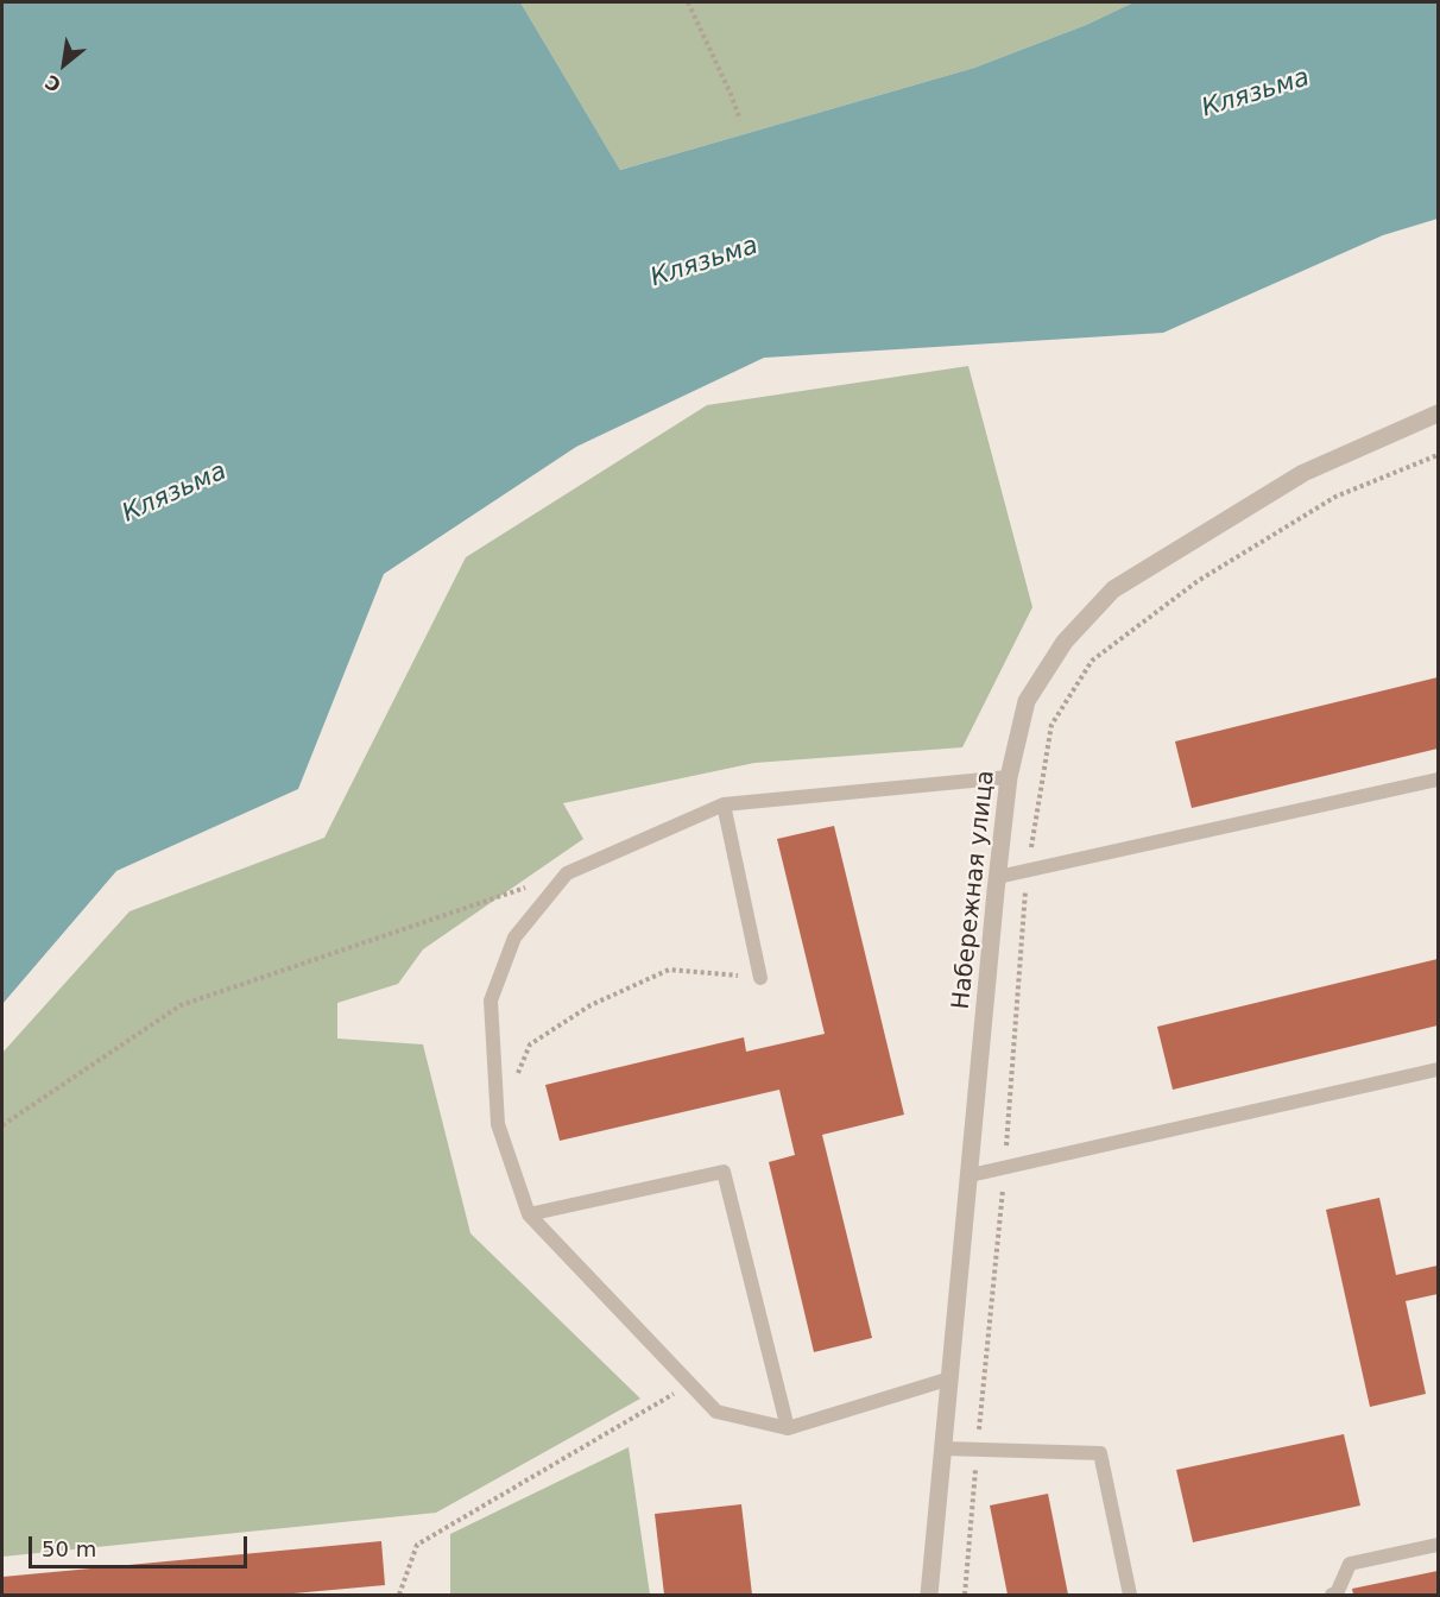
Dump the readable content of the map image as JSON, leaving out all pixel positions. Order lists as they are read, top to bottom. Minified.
{"streets":{"street":["Набережная улица"]},"water":["Клязьма"],"scale_bar":"50 m","north":"bottom left"}
